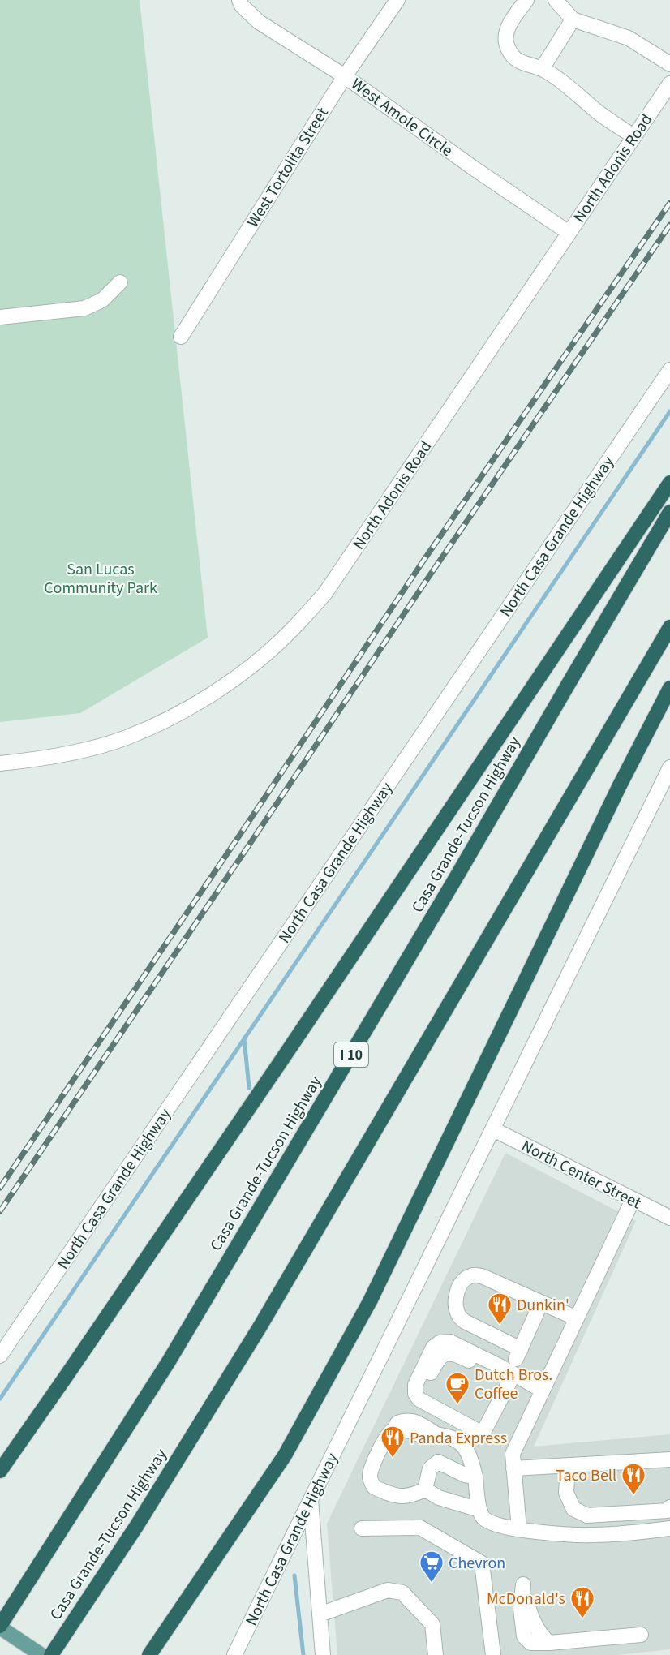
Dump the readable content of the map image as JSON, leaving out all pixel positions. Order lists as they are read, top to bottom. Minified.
{"streets":{"highway":["Casa Grande-Tucson Highway","I 10"],"street":["West Amole Circle","West Tortolita Street","North Adonis Road","North Casa Grande Highway","North Center Street"]},"crossings":[["West Amole Circle","West Tortolita Street"],["West Amole Circle","North Adonis Road"],["North Casa Grande Highway","North Center Street"]],"parks":["San Lucas Community Park"],"places":{"restaurant":["Dunkin'","Panda Express","Taco Bell","McDonald's"],"cafe":["Dutch Bros. Coffee"],"supermarket":["Chevron"]}}
